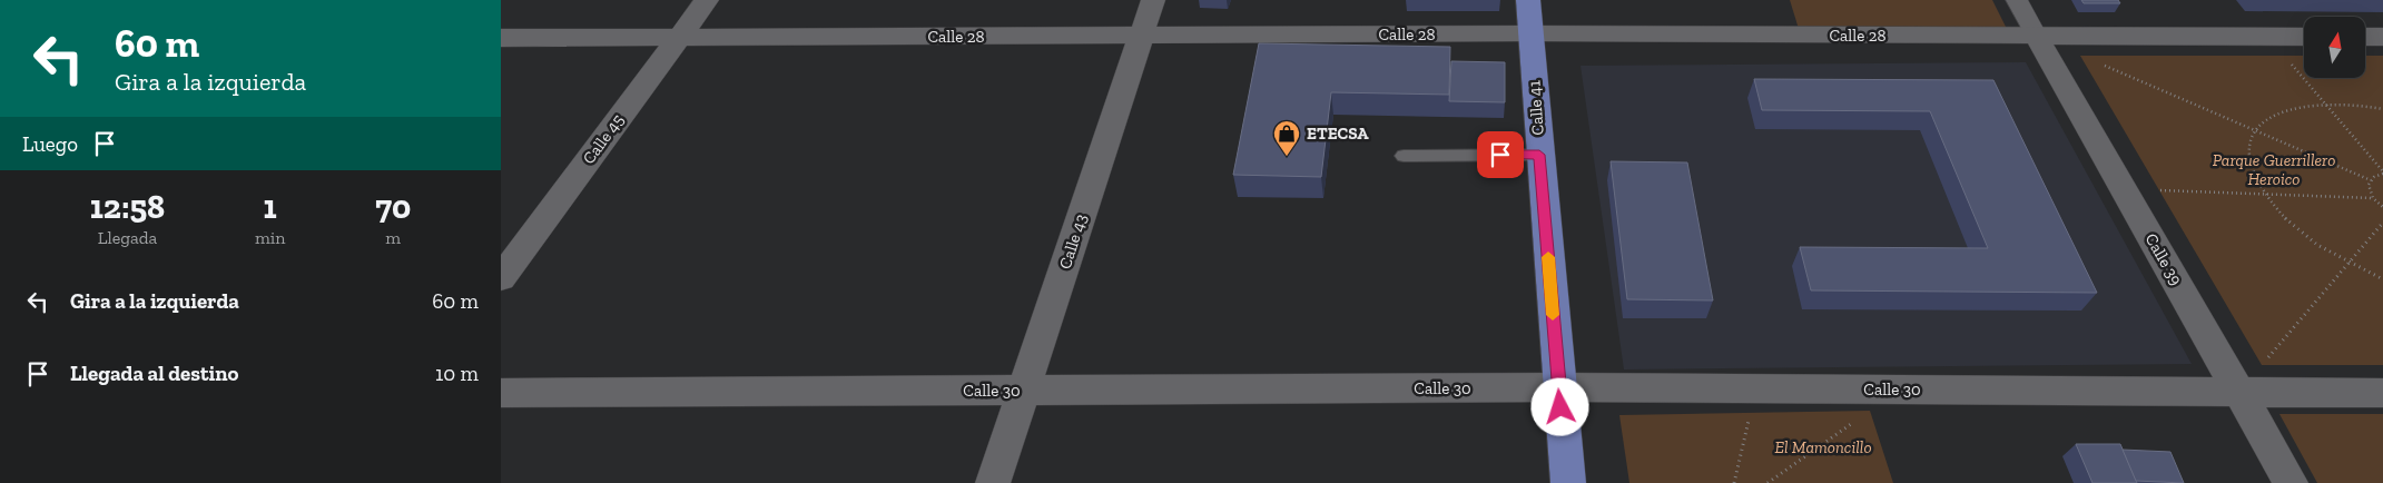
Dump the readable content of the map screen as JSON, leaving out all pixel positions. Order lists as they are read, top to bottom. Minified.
{"streets":{"main road":["Calle 41"],"street":["Calle 28","Calle 45","Calle 43","Calle 39","Calle 30"]},"crossings":[["Calle 28","Calle 41"],["Calle 28","Calle 45"],["Calle 28","Calle 43"],["Calle 28","Calle 39"],["Calle 41","Calle 30"],["Calle 43","Calle 30"],["Calle 39","Calle 30"]],"parks":["Parque Guerrillero Heroico","El Mamoncillo"],"places":{"shop":["ETECSA"]},"north":"top","page":{"turn":["60 m","Gira a la izquierda"],"then":"Luego","eta":["12:58","Llegada","1","min","70","m"],"list":[{"name":"Gira a la izquierda","value":"60 m"},{"name":"Llegada al destino","value":"10 m"}]}}
